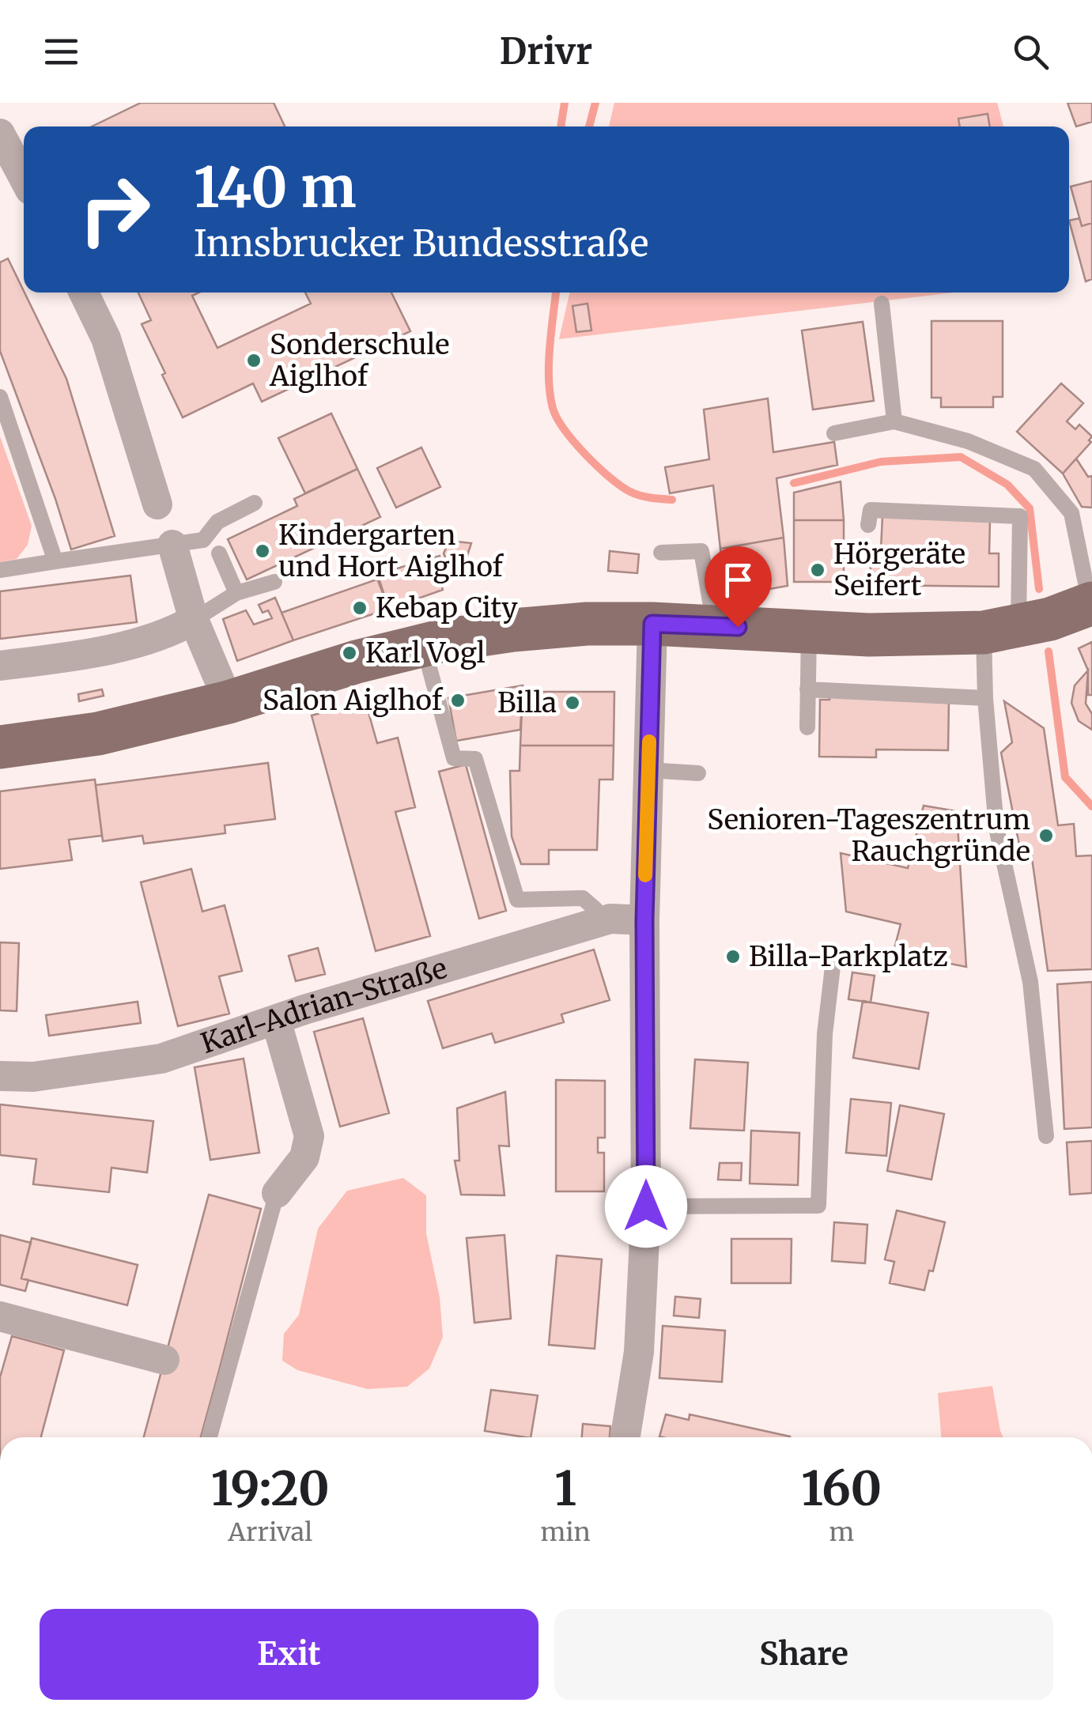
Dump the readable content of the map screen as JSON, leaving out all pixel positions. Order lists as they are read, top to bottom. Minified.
{"streets":{"street":["Karl-Adrian-Straße"]},"places":["Sonderschule Aiglhof","Kindergarten und Hort Aiglhof","Hörgeräte Seifert","Kebap City","Karl Vogl","Salon Aiglhof","Billa","Senioren-Tageszentrum Rauchgründe","Billa-Parkplatz"],"page":{"header":"Drivr","turn":["140 m","Innsbrucker Bundesstraße"],"eta":["19:20","Arrival","1","min","160","m"],"buttons":["Exit","Share"]}}
